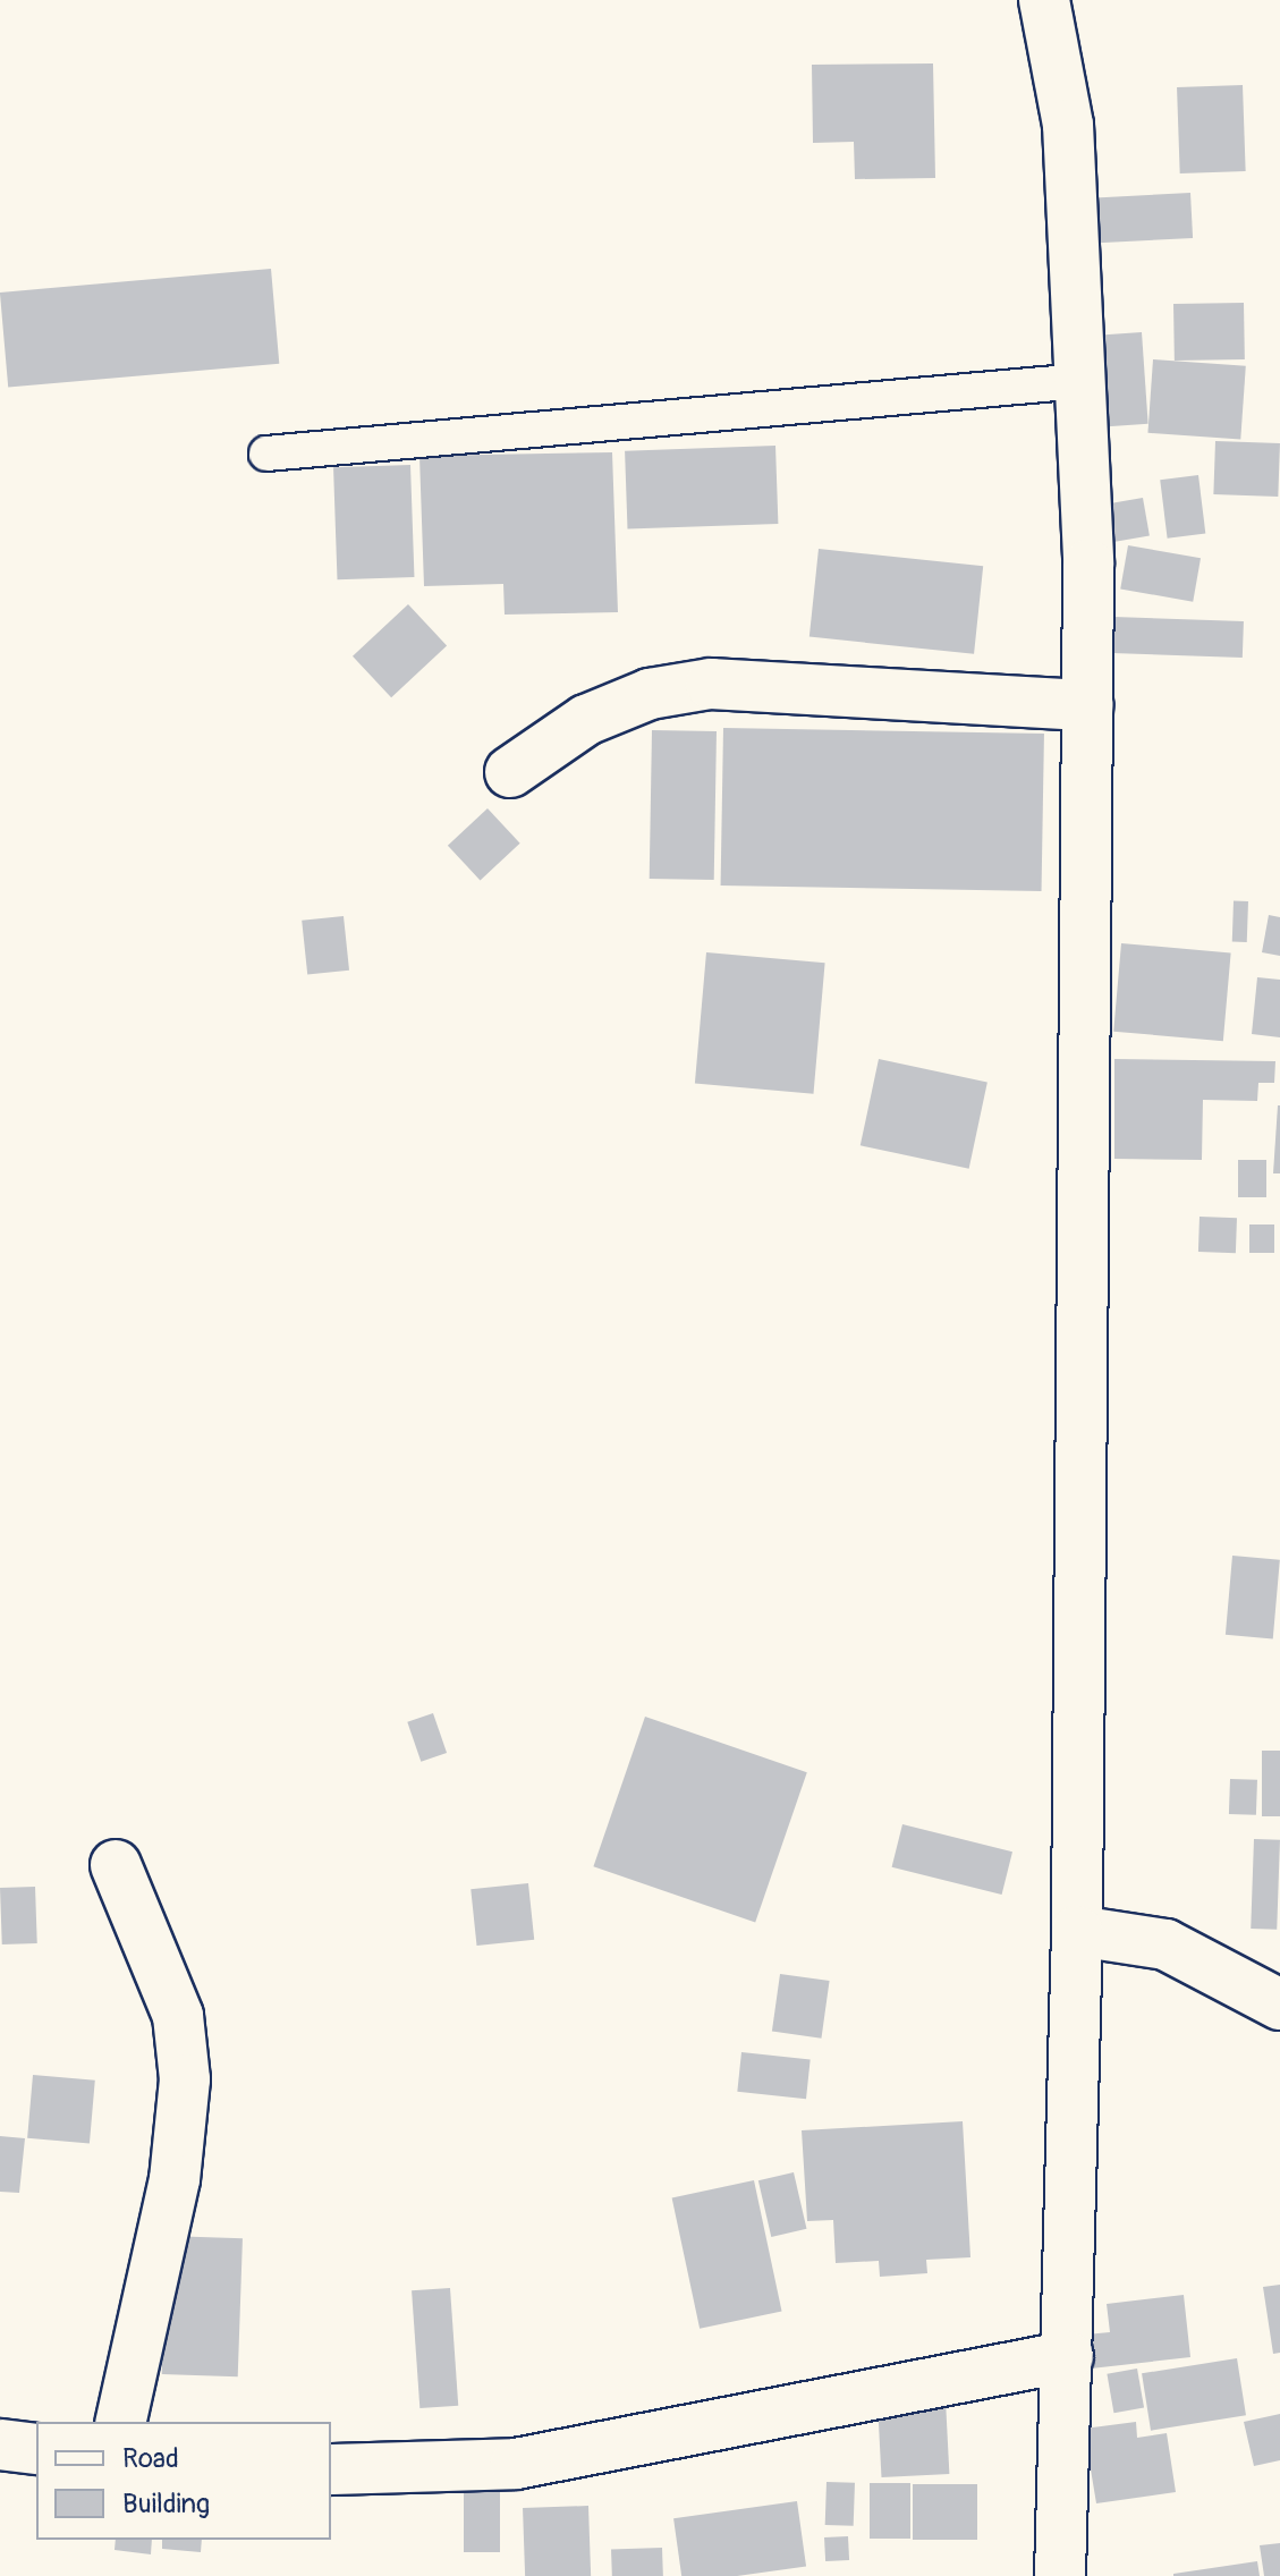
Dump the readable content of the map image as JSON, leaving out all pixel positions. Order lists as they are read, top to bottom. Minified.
{"legend":["Road","Building"]}
